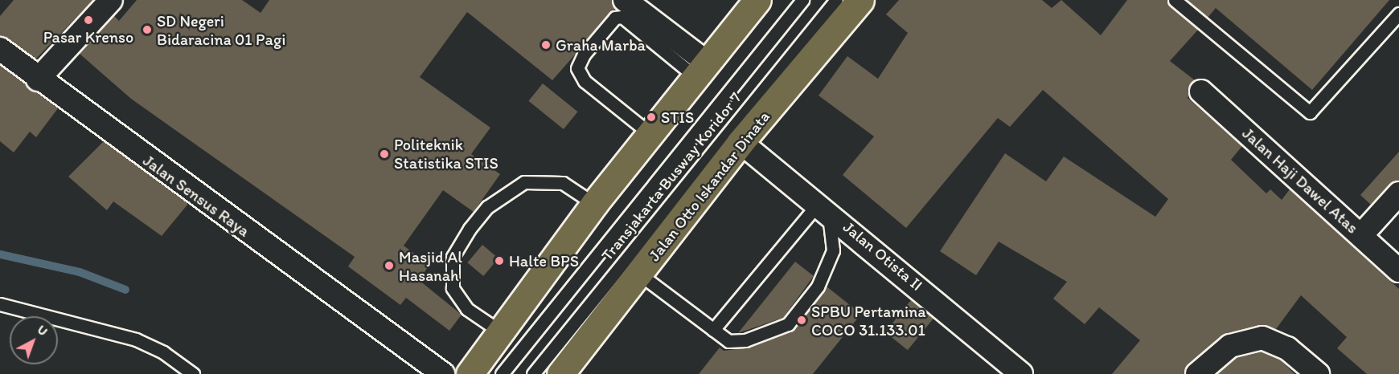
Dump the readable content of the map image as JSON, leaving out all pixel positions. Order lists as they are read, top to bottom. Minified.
{"streets":{"main road":["Jalan Otto Iskandar Dinata"],"street":["Jalan Haji Dawel Atas","Jalan Sensus Raya","Jalan Otista II"],"lane":["Transjakarta Busway Koridor 7"]},"crossings":[["Jalan Otto Iskandar Dinata","Jalan Otista II"]],"places":["Pasar Krenso","SD Negeri Bidaracina 01 Pagi","Graha Marba","STIS","Politeknik Statistika STIS","Halte BPS","Masjid Al Hasanah","SPBU Pertamina COCO 31.133.01"],"north":"top right"}
